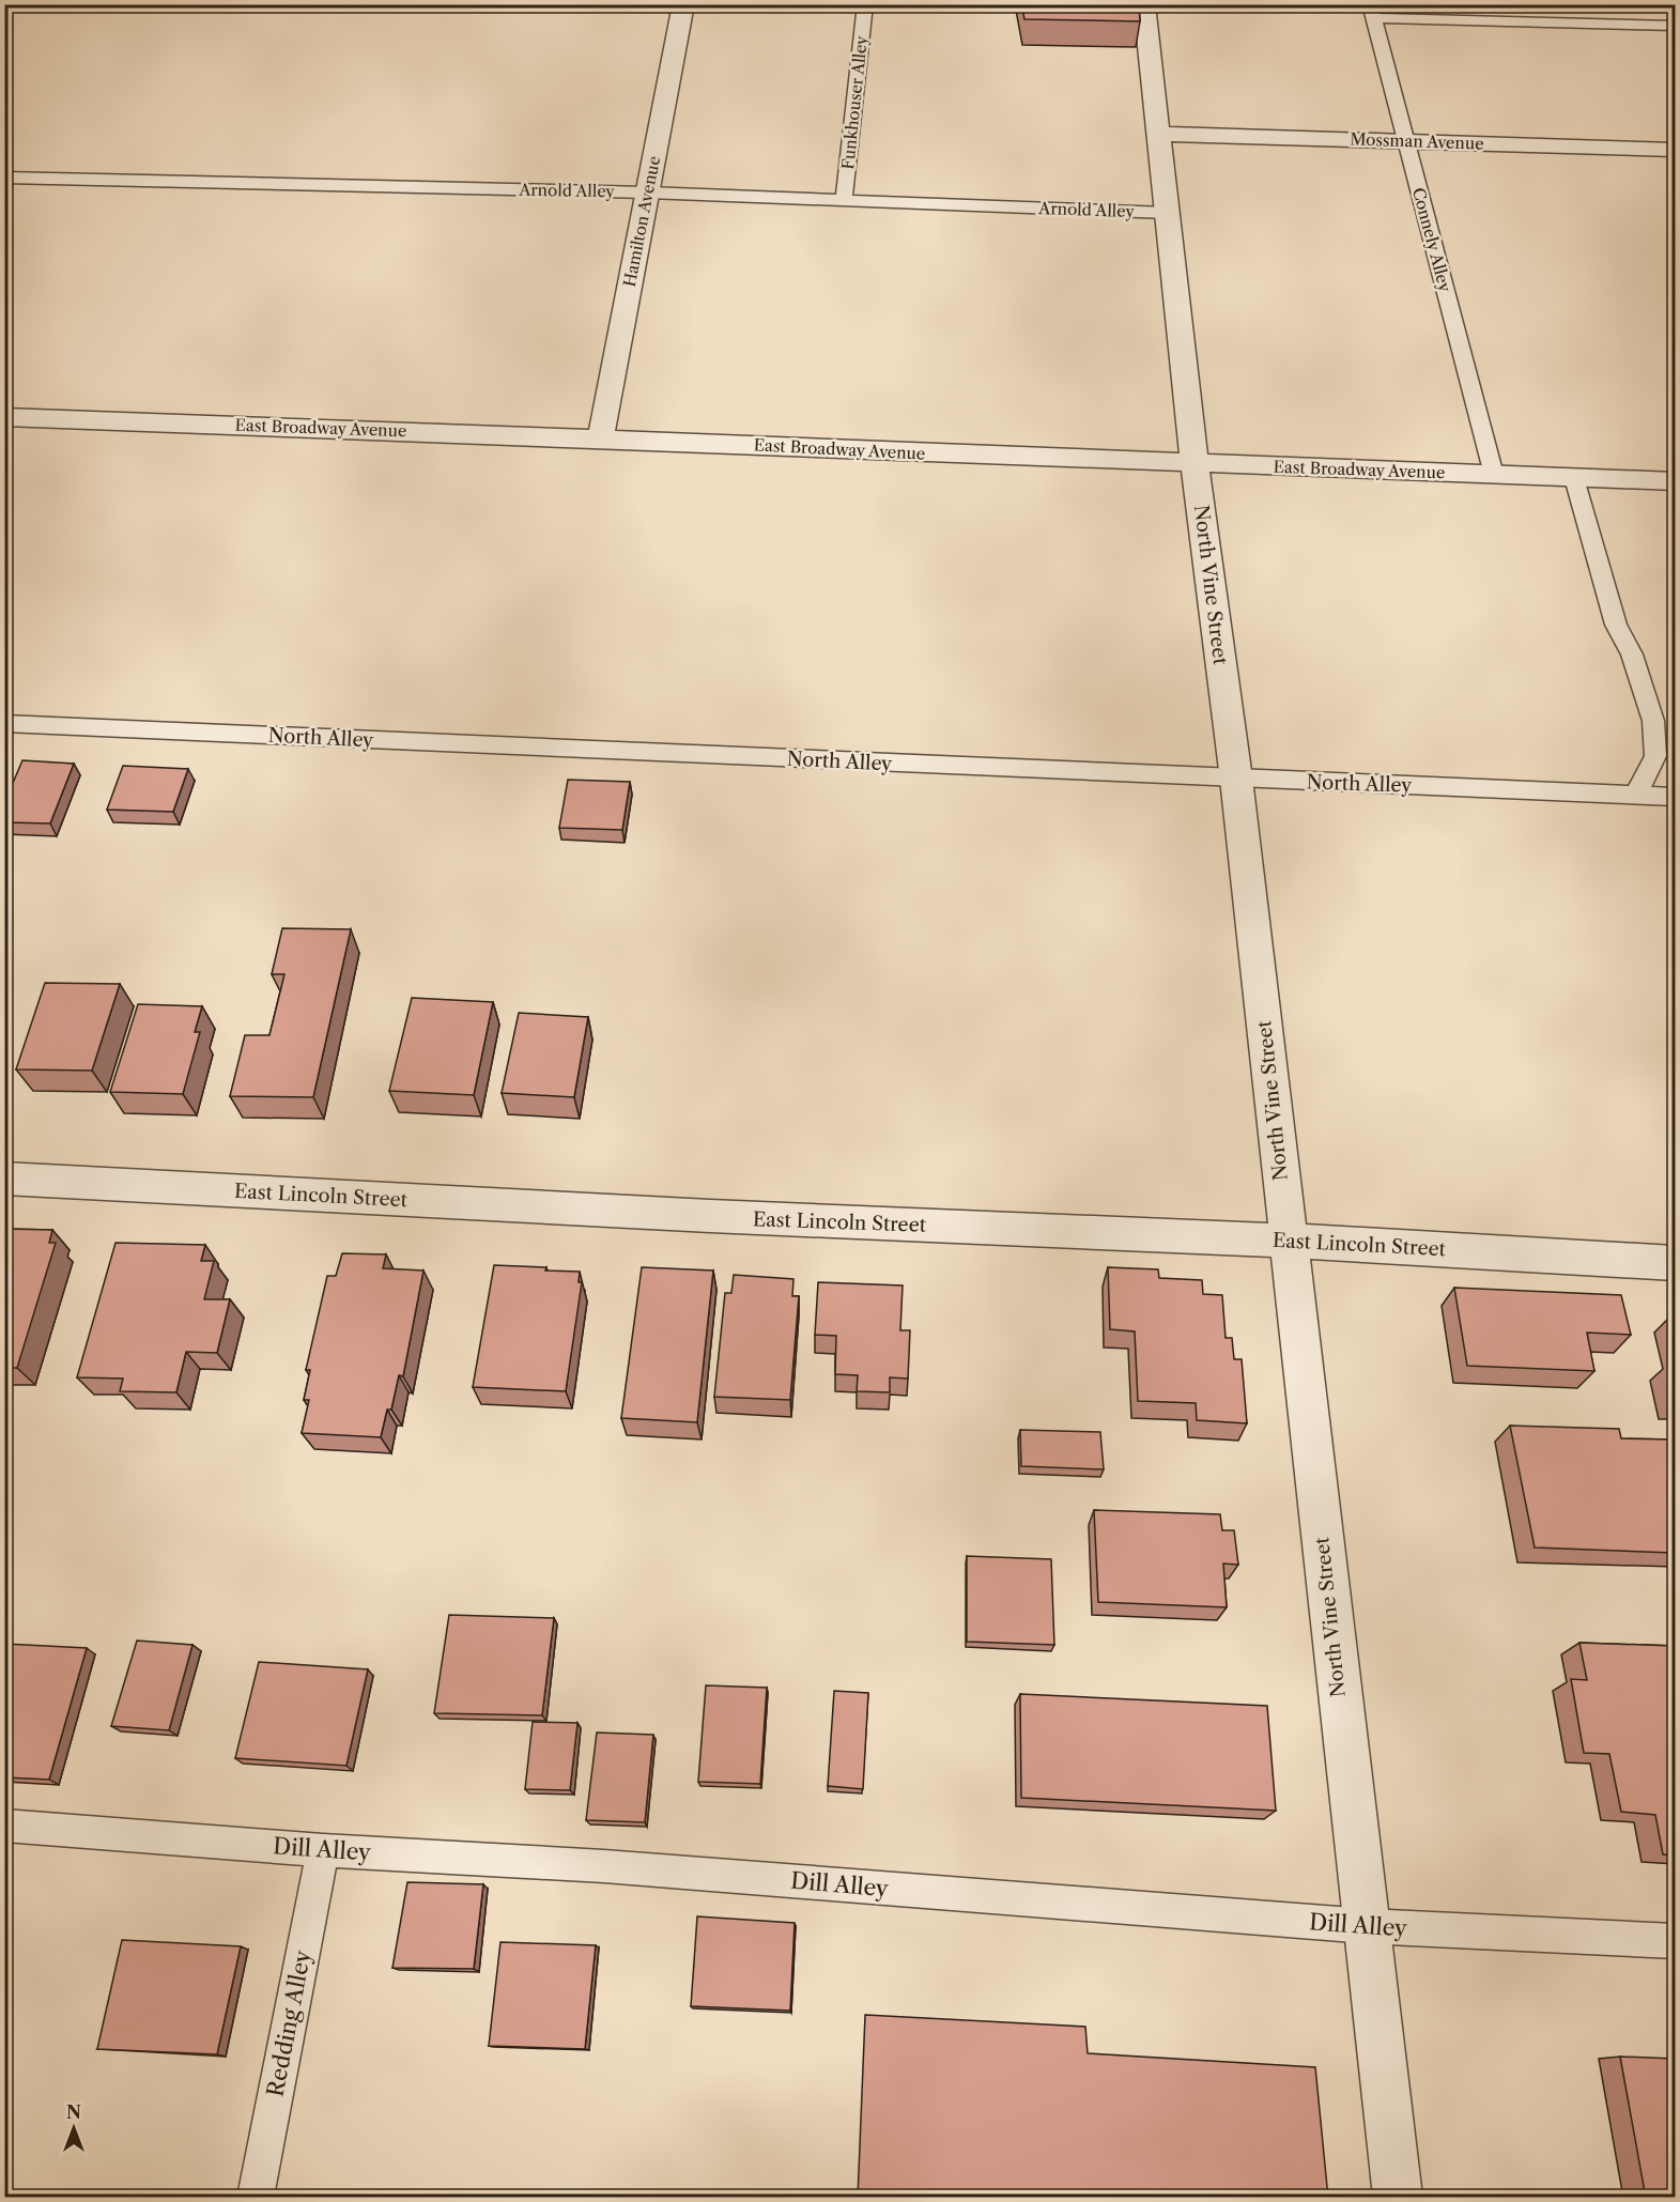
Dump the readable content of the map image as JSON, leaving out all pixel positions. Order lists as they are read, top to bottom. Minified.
{"streets":{"street":["Mossman Avenue","Hamilton Avenue","East Broadway Avenue","North Vine Street","East Lincoln Street"],"lane":["Funkhouser Alley","Arnold Alley","Connely Alley","North Alley","Dill Alley","Redding Alley"]},"crossings":[["Funkhouser Alley","Arnold Alley"],["Mossman Avenue","Connely Alley"],["Mossman Avenue","North Vine Street"],["Arnold Alley","Hamilton Avenue"],["Arnold Alley","North Vine Street"],["Hamilton Avenue","East Broadway Avenue"],["Connely Alley","East Broadway Avenue"],["East Broadway Avenue","North Vine Street"],["North Vine Street","North Alley"],["North Vine Street","East Lincoln Street"],["North Vine Street","Dill Alley"],["Dill Alley","Redding Alley"]],"north":"top"}
